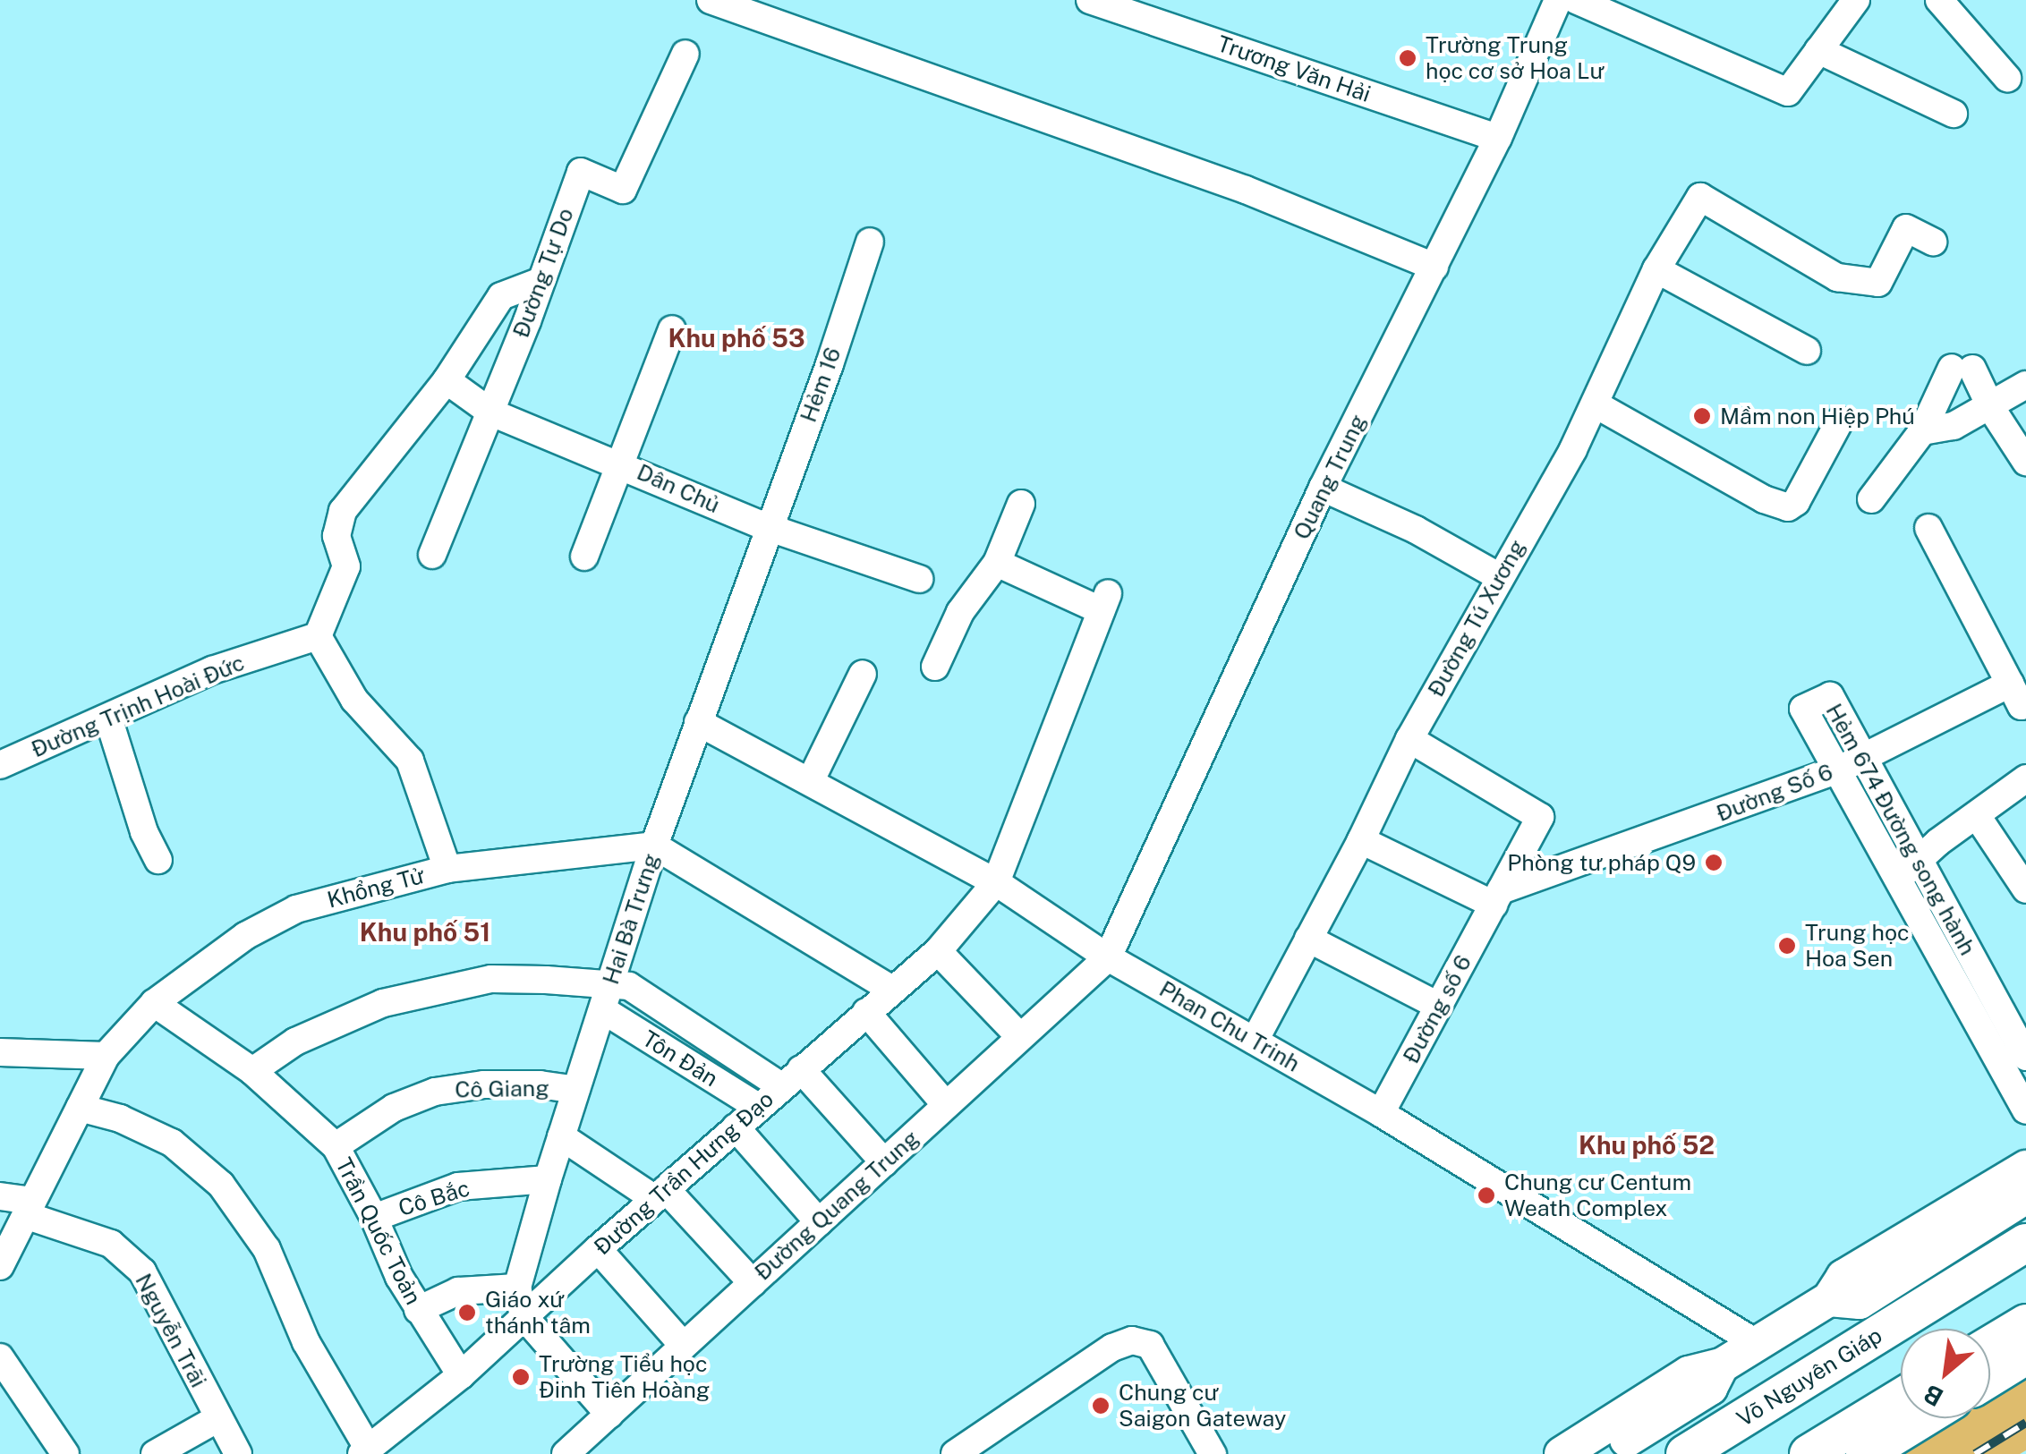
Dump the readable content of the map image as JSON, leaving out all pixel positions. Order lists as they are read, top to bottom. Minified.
{"streets":{"highway":["Võ Nguyên Giáp"],"street":["Trương Văn Hải","Đường Tự Do","Hẻm 16","Quang Trung","Dân Chủ","Đường Tú Xương","Đường Trịnh Hoài Đức","Đường Số 6","Hẻm 674 Đường song hành","Khổng Tử","Hai Bà Trưng","Đường số 6","Phan Chu Trinh","Tôn Đản","Cô Giang","Đường Trần Hưng Đạo","Cô Bắc","Đường Quang Trung","Trần Quốc Toản","Nguyễn Trãi"]},"crossings":[["Trương Văn Hải","Quang Trung"],["Đường Tự Do","Dân Chủ"],["Hẻm 16","Dân Chủ"],["Hẻm 16","Hai Bà Trưng"],["Quang Trung","Phan Chu Trinh"],["Quang Trung","Đường Quang Trung"],["Dân Chủ","Hai Bà Trưng"],["Đường Tú Xương","Đường số 6"],["Đường Tú Xương","Phan Chu Trinh"],["Đường Số 6","Hẻm 674 Đường song hành"],["Đường Số 6","Đường số 6"],["Khổng Tử","Hai Bà Trưng"],["Khổng Tử","Trần Quốc Toản"],["Khổng Tử","Nguyễn Trãi"],["Hai Bà Trưng","Phan Chu Trinh"],["Hai Bà Trưng","Tôn Đản"],["Hai Bà Trưng","Cô Giang"],["Hai Bà Trưng","Đường Trần Hưng Đạo"],["Hai Bà Trưng","Cô Bắc"],["Đường số 6","Phan Chu Trinh"],["Phan Chu Trinh","Đường Trần Hưng Đạo"],["Phan Chu Trinh","Đường Quang Trung"],["Tôn Đản","Đường Trần Hưng Đạo"],["Cô Giang","Trần Quốc Toản"],["Đường Trần Hưng Đạo","Trần Quốc Toản"],["Cô Bắc","Trần Quốc Toản"]],"districts":["Khu phố 53","Khu phố 51","Khu phố 52"],"places":["Trường Trung học cơ sở Hoa Lư","Mầm non Hiệp Phú","Phòng tư pháp Q9","Trung học Hoa Sen","Chung cư Centum Weath Complex","Giáo xứ thánh tâm","Trường Tiểu học Đinh Tiên Hoàng","Chung cư Saigon Gateway"],"north":"bottom left"}
